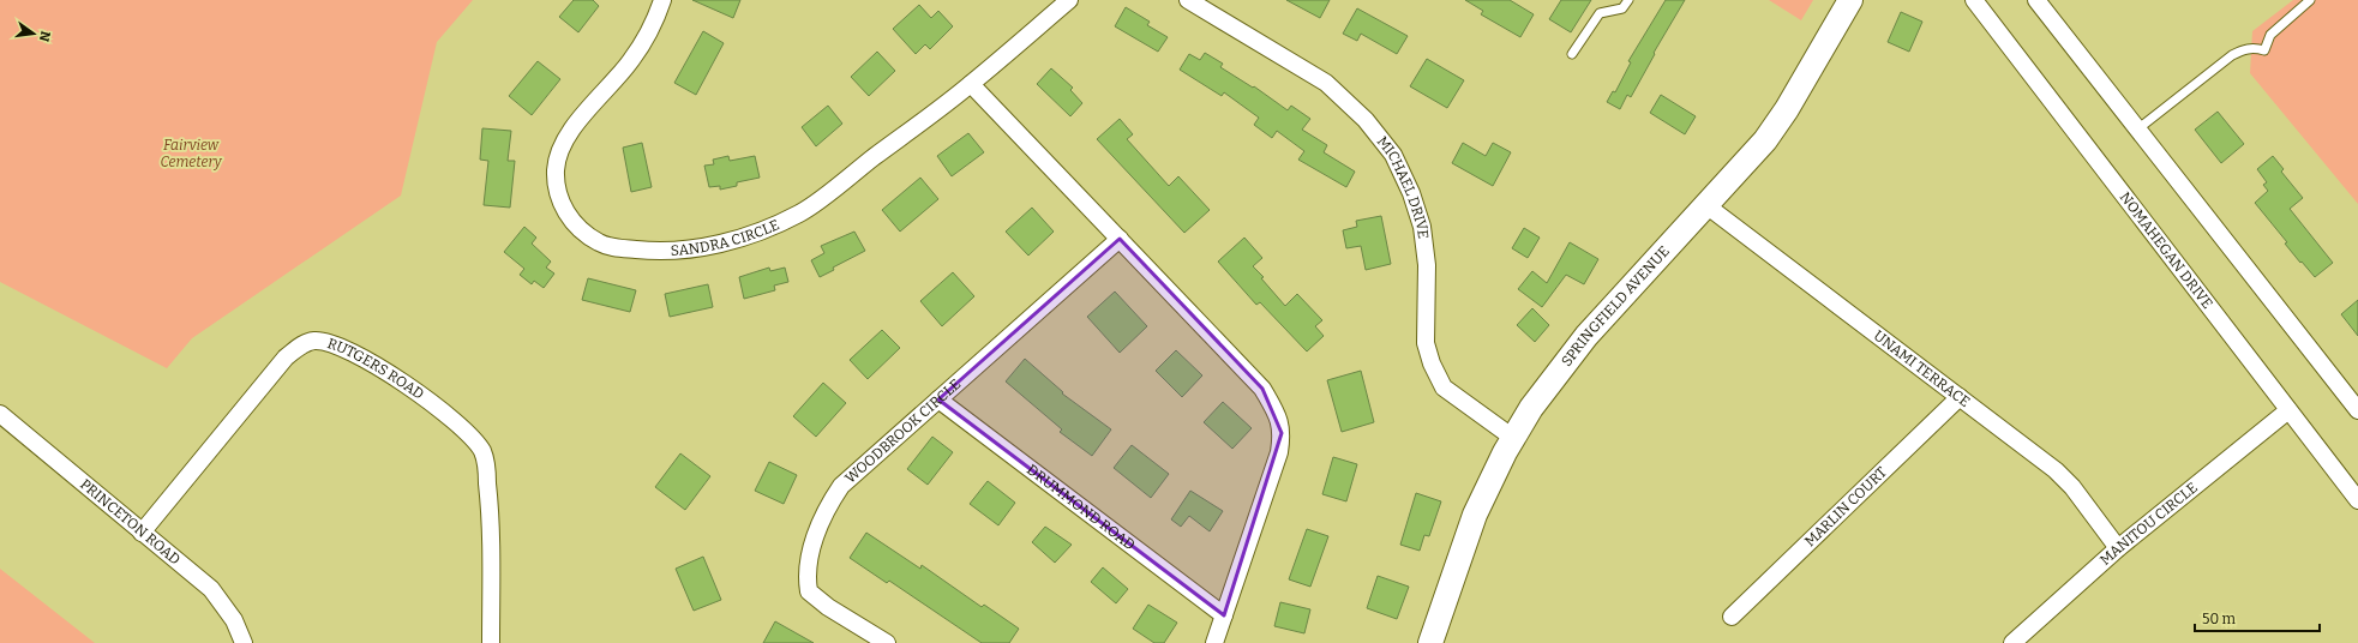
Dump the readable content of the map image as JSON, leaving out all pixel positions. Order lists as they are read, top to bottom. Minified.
{"streets":{"main road":["SPRINGFIELD AVENUE"],"street":["MICHAEL DRIVE","SANDRA CIRCLE","NOMAHEGAN DRIVE","UNAMI TERRACE","RUTGERS ROAD","WOODBROOK CIRCLE","DRUMMOND ROAD","MARLIN COURT","PRINCETON ROAD","MANITOU CIRCLE"]},"crossings":[["MICHAEL DRIVE","SPRINGFIELD AVENUE"],["NOMAHEGAN DRIVE","MANITOU CIRCLE"],["SPRINGFIELD AVENUE","UNAMI TERRACE"],["UNAMI TERRACE","MARLIN COURT"],["UNAMI TERRACE","MANITOU CIRCLE"],["RUTGERS ROAD","PRINCETON ROAD"],["WOODBROOK CIRCLE","DRUMMOND ROAD"]],"parks":["Fairview Cemetery"],"scale_bar":"50 m","north":"right"}
